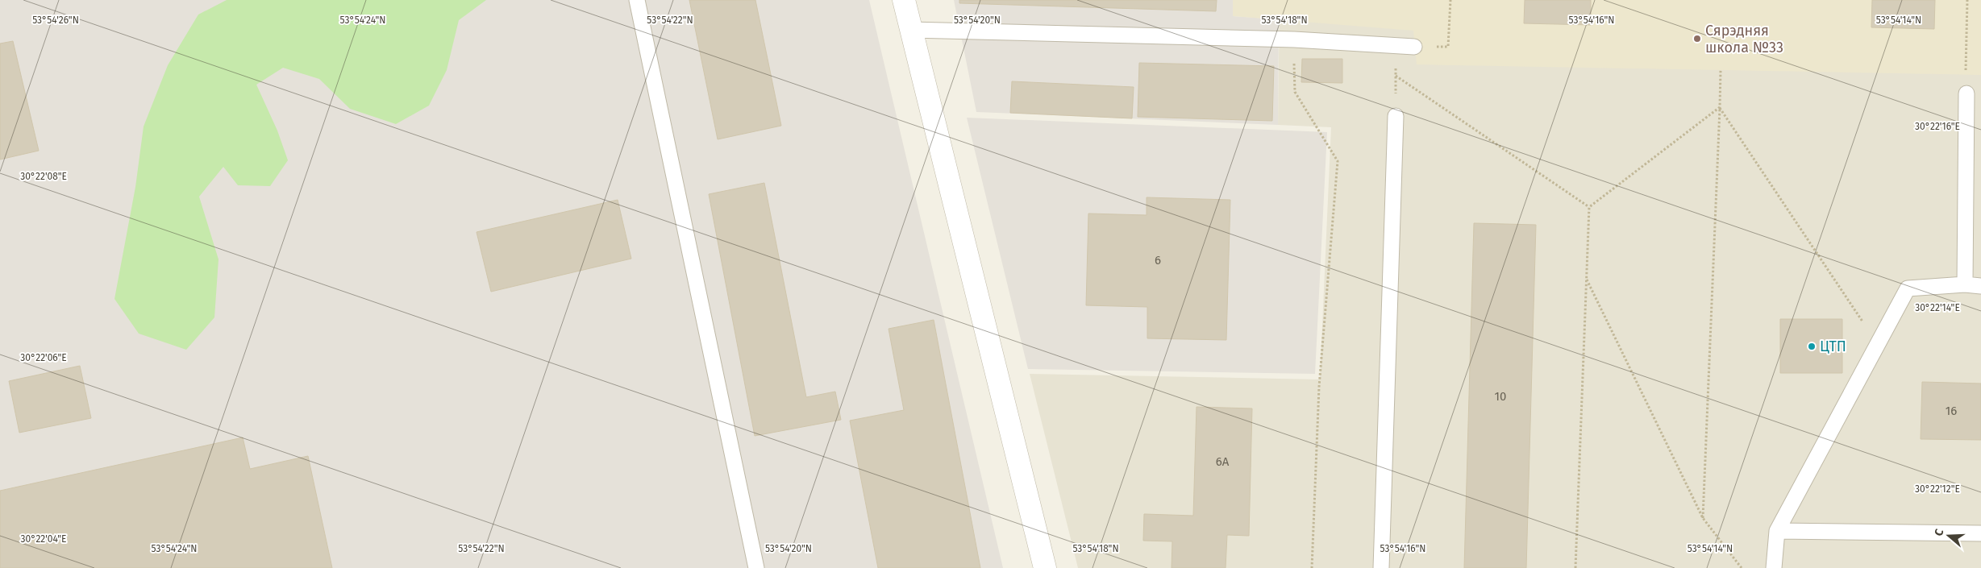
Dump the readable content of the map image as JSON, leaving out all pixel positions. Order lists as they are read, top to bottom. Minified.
{"places":["Сярэдняя школа №33","ЦТП"],"house_numbers":["6","10","16","6А"],"north":"left","coordinates":["53°54'26\"N","53°54'24\"N","53°54'22\"N","53°54'20\"N","53°54'18\"N","53°54'16\"N","53°54'14\"N","30°22'16\"E","30°22'08\"E","30°22'14\"E","30°22'06\"E","30°22'12\"E","30°22'04\"E"]}
